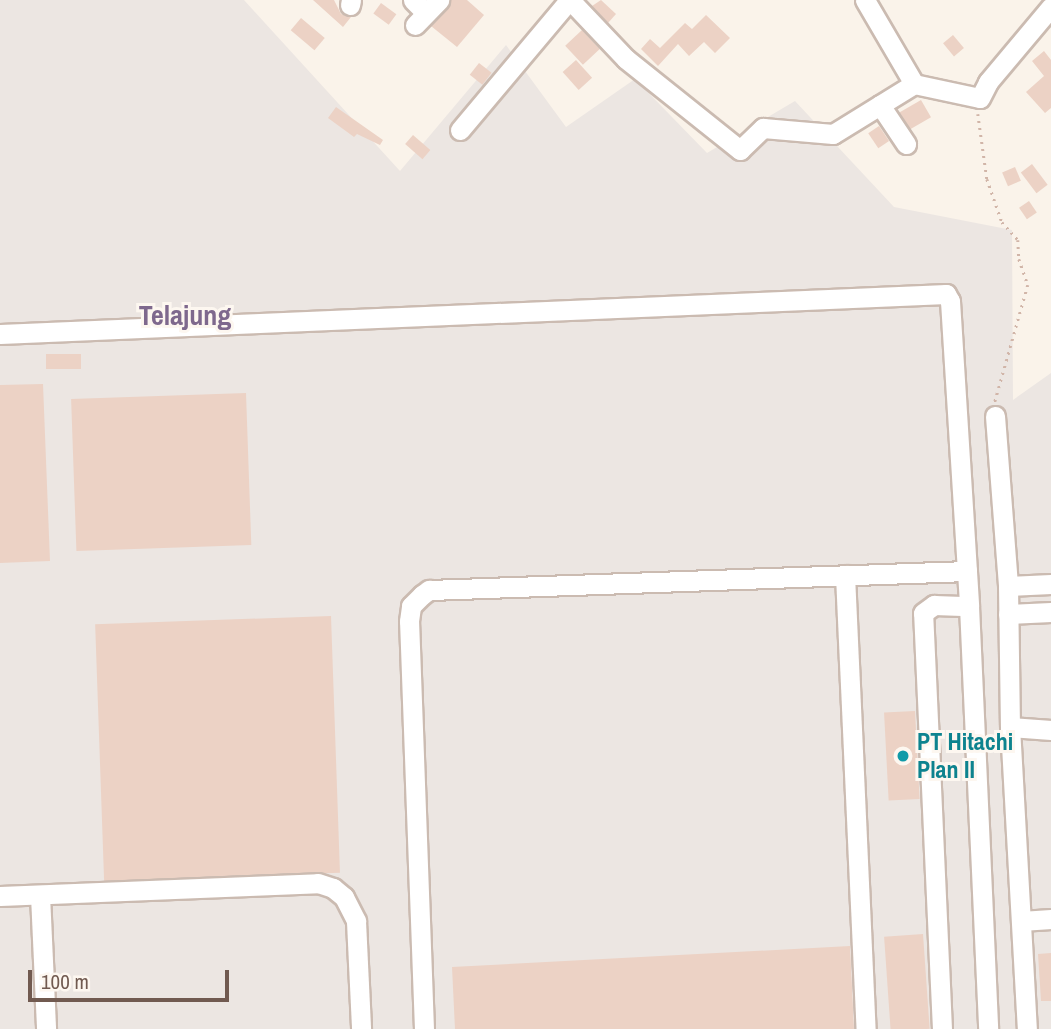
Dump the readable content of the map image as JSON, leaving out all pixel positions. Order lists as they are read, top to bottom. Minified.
{"districts":["Telajung"],"places":["PT Hitachi Plan II"],"scale_bar":"100 m"}
